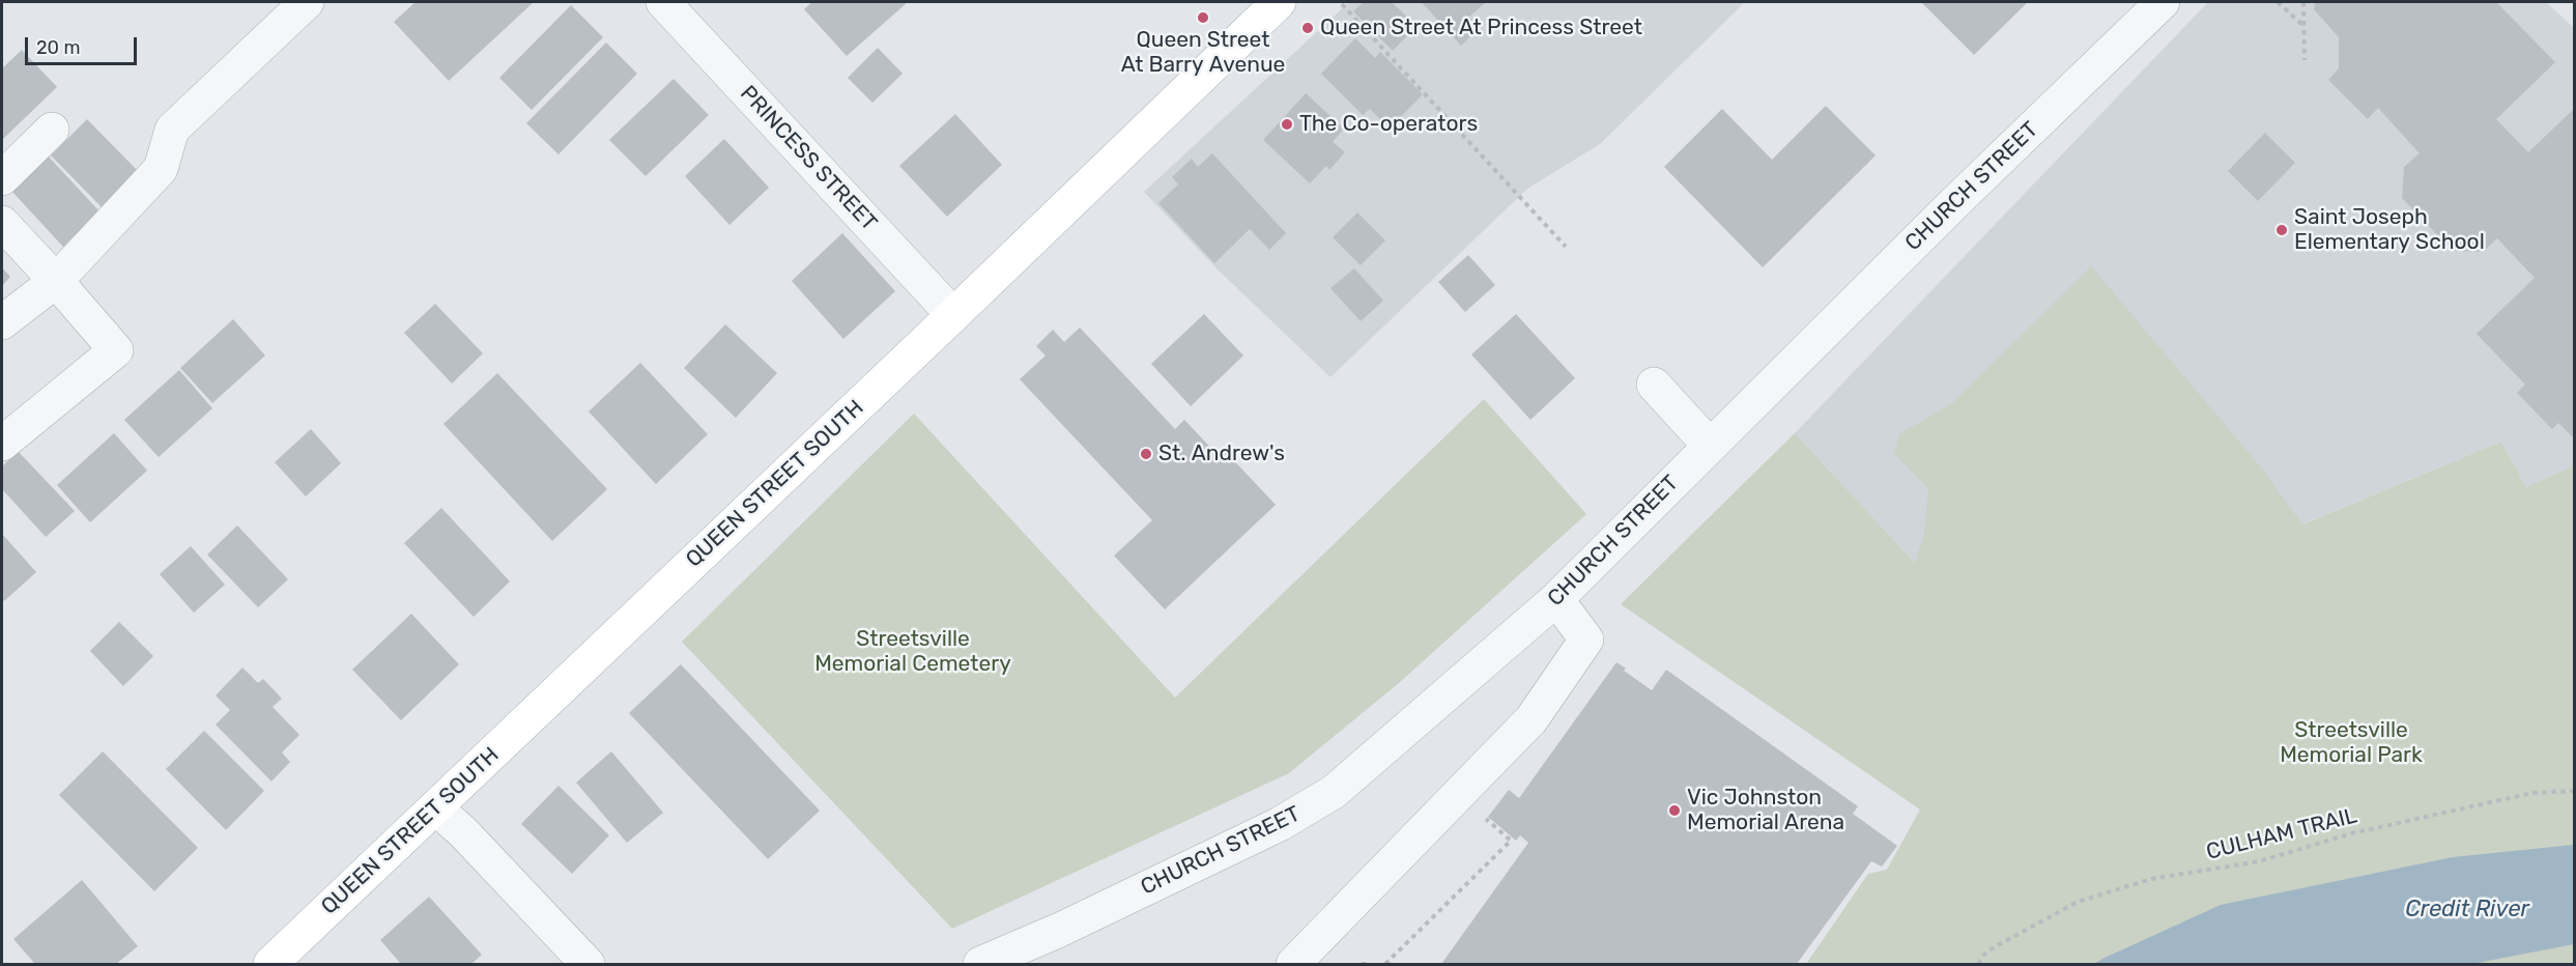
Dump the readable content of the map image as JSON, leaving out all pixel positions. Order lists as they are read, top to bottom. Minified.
{"streets":{"main road":["QUEEN STREET SOUTH"],"street":["PRINCESS STREET","CHURCH STREET"],"path":["CULHAM TRAIL"]},"crossings":[["PRINCESS STREET","QUEEN STREET SOUTH"]],"water":["Credit River"],"parks":["Streetsville Memorial Cemetery","Streetsville Memorial Park"],"places":["Queen Street At Barry Avenue","Queen Street At Princess Street","The Co-operators","Saint Joseph Elementary School","St. Andrew's","Vic Johnston Memorial Arena"],"scale_bar":"20 m"}
